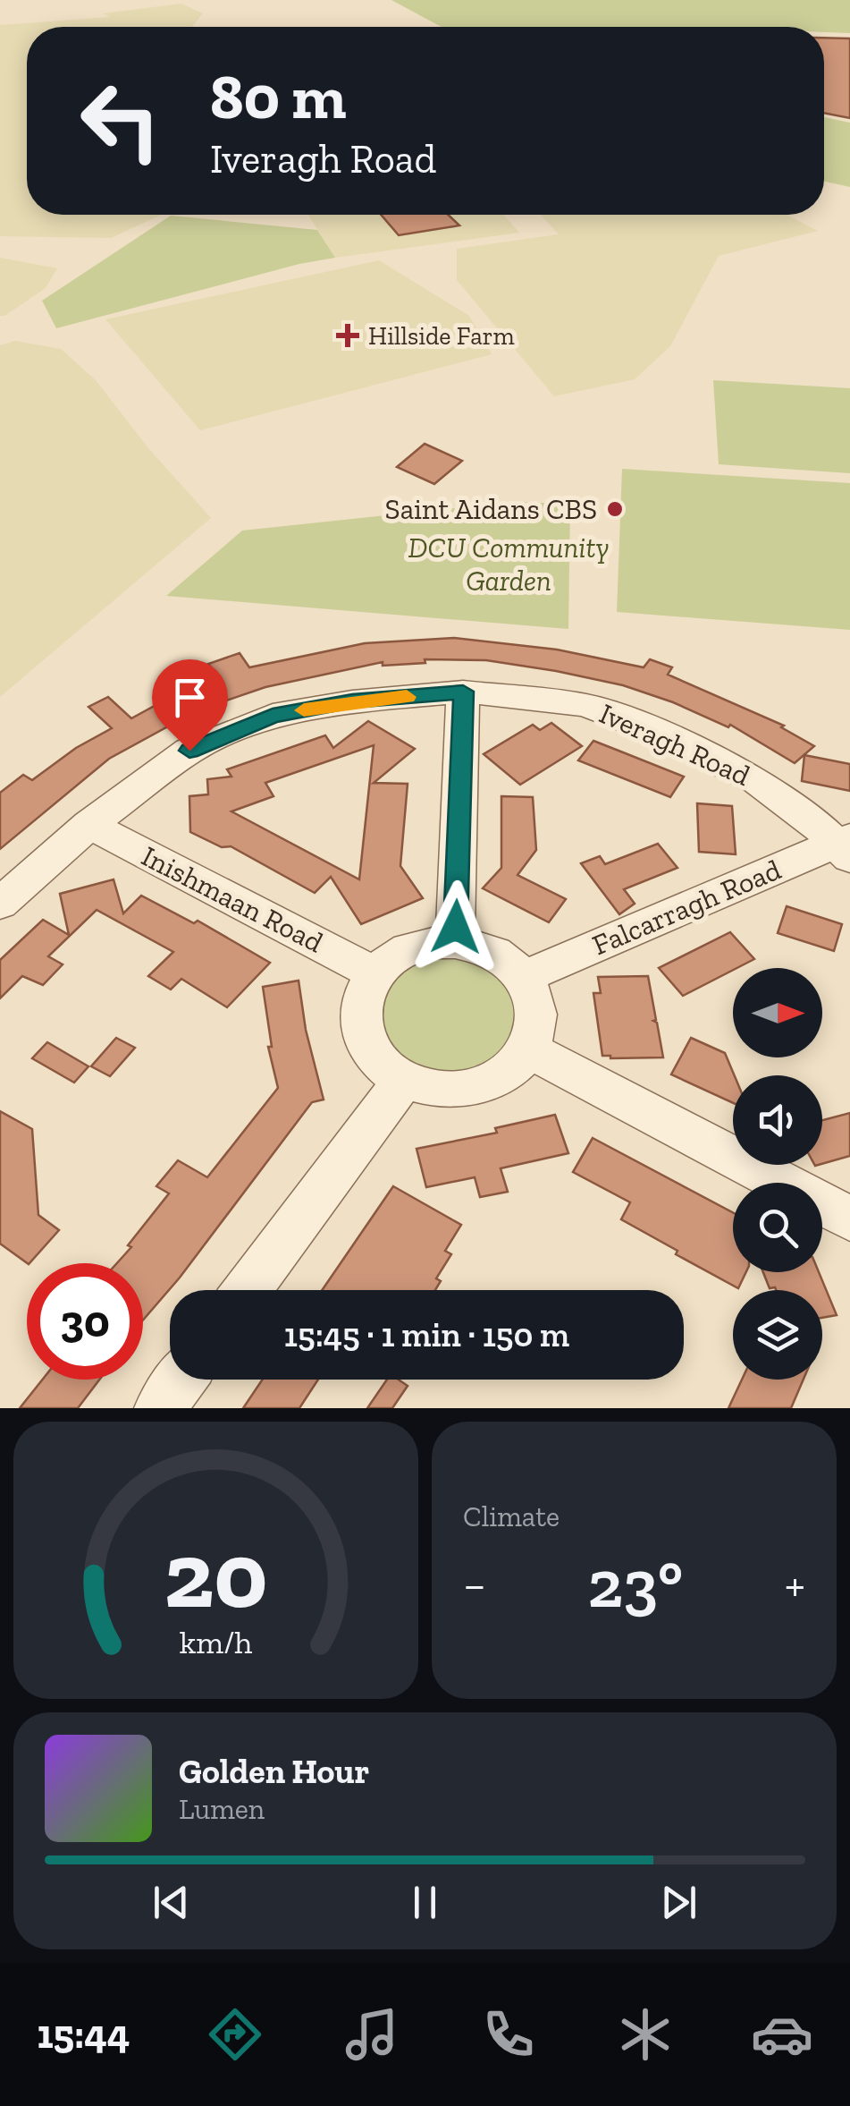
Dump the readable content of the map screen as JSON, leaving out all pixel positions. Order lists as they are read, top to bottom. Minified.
{"streets":{"street":["Iveragh Road","Inishmaan Road","Falcarragh Road"]},"crossings":[["Iveragh Road","Inishmaan Road"],["Iveragh Road","Falcarragh Road"],["Inishmaan Road","Falcarragh Road"]],"parks":["DCU Community Garden"],"places":{"health":["Hillside Farm"],"other":["Saint Aidans CBS"]},"north":"right","page":{"turn":["80 m","Iveragh Road"],"limit":"30","trip":"15:45 · 1 min · 150 m","tile":"Climate","heat":["−","23°","+"],"song":["Golden Hour","Lumen"],"tabs":"15:44","gauge":["20","km/h"]}}
